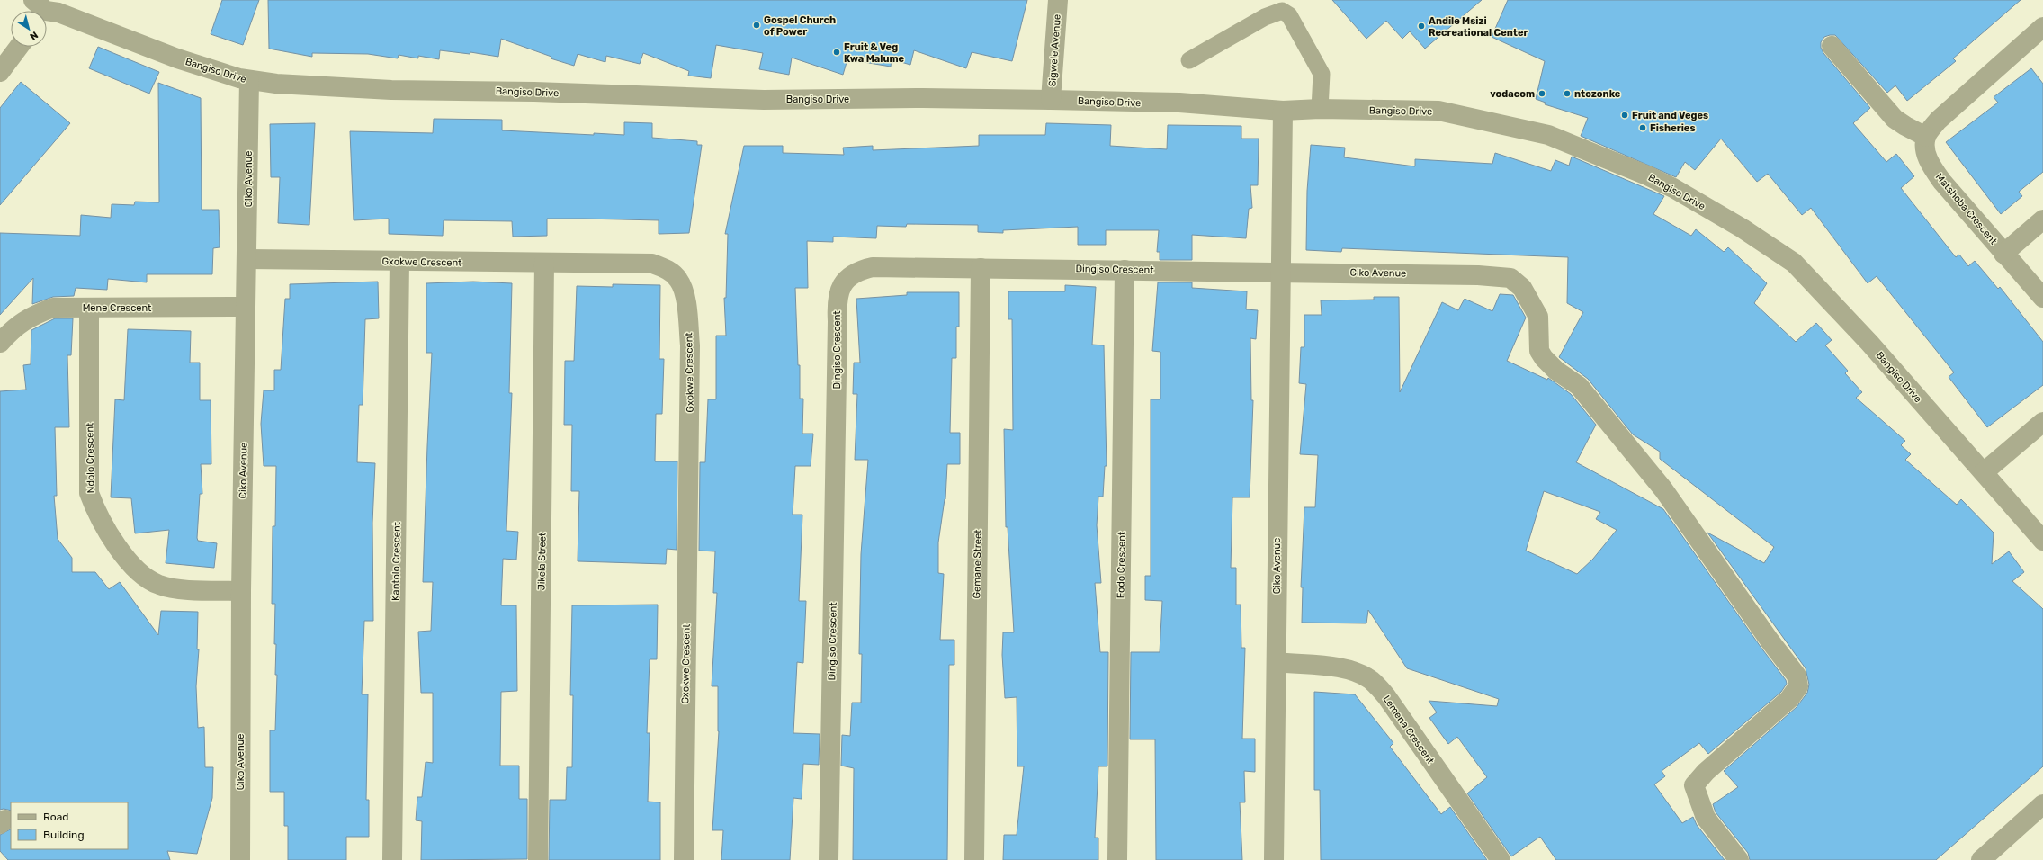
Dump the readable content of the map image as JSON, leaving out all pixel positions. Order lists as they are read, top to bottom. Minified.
{"streets":{"street":["Sigwele Avenue","Bangiso Drive","Ciko Avenue","Matshoba Crescent","Gxokwe Crescent","Dingiso Crescent","Mene Crescent","Ndolo Crescent","Kantolo Crescent","Jikela Street","Gemane Street","Fodo Crescent","Lemena Crescent"]},"crossings":[["Sigwele Avenue","Bangiso Drive"],["Bangiso Drive","Ciko Avenue"],["Ciko Avenue","Gxokwe Crescent"],["Ciko Avenue","Dingiso Crescent"],["Ciko Avenue","Mene Crescent"],["Ciko Avenue","Ndolo Crescent"],["Ciko Avenue","Lemena Crescent"],["Gxokwe Crescent","Kantolo Crescent"],["Gxokwe Crescent","Jikela Street"],["Dingiso Crescent","Gemane Street"],["Dingiso Crescent","Fodo Crescent"],["Mene Crescent","Ndolo Crescent"]],"places":["Gospel Church of Power","Andile Msizi Recreational Center","Fruit & Veg Kwa Malume","vodacom","ntozonke","Fruit and Veges","Fisheries"],"legend":["Road","Building"],"north":"bottom right"}
